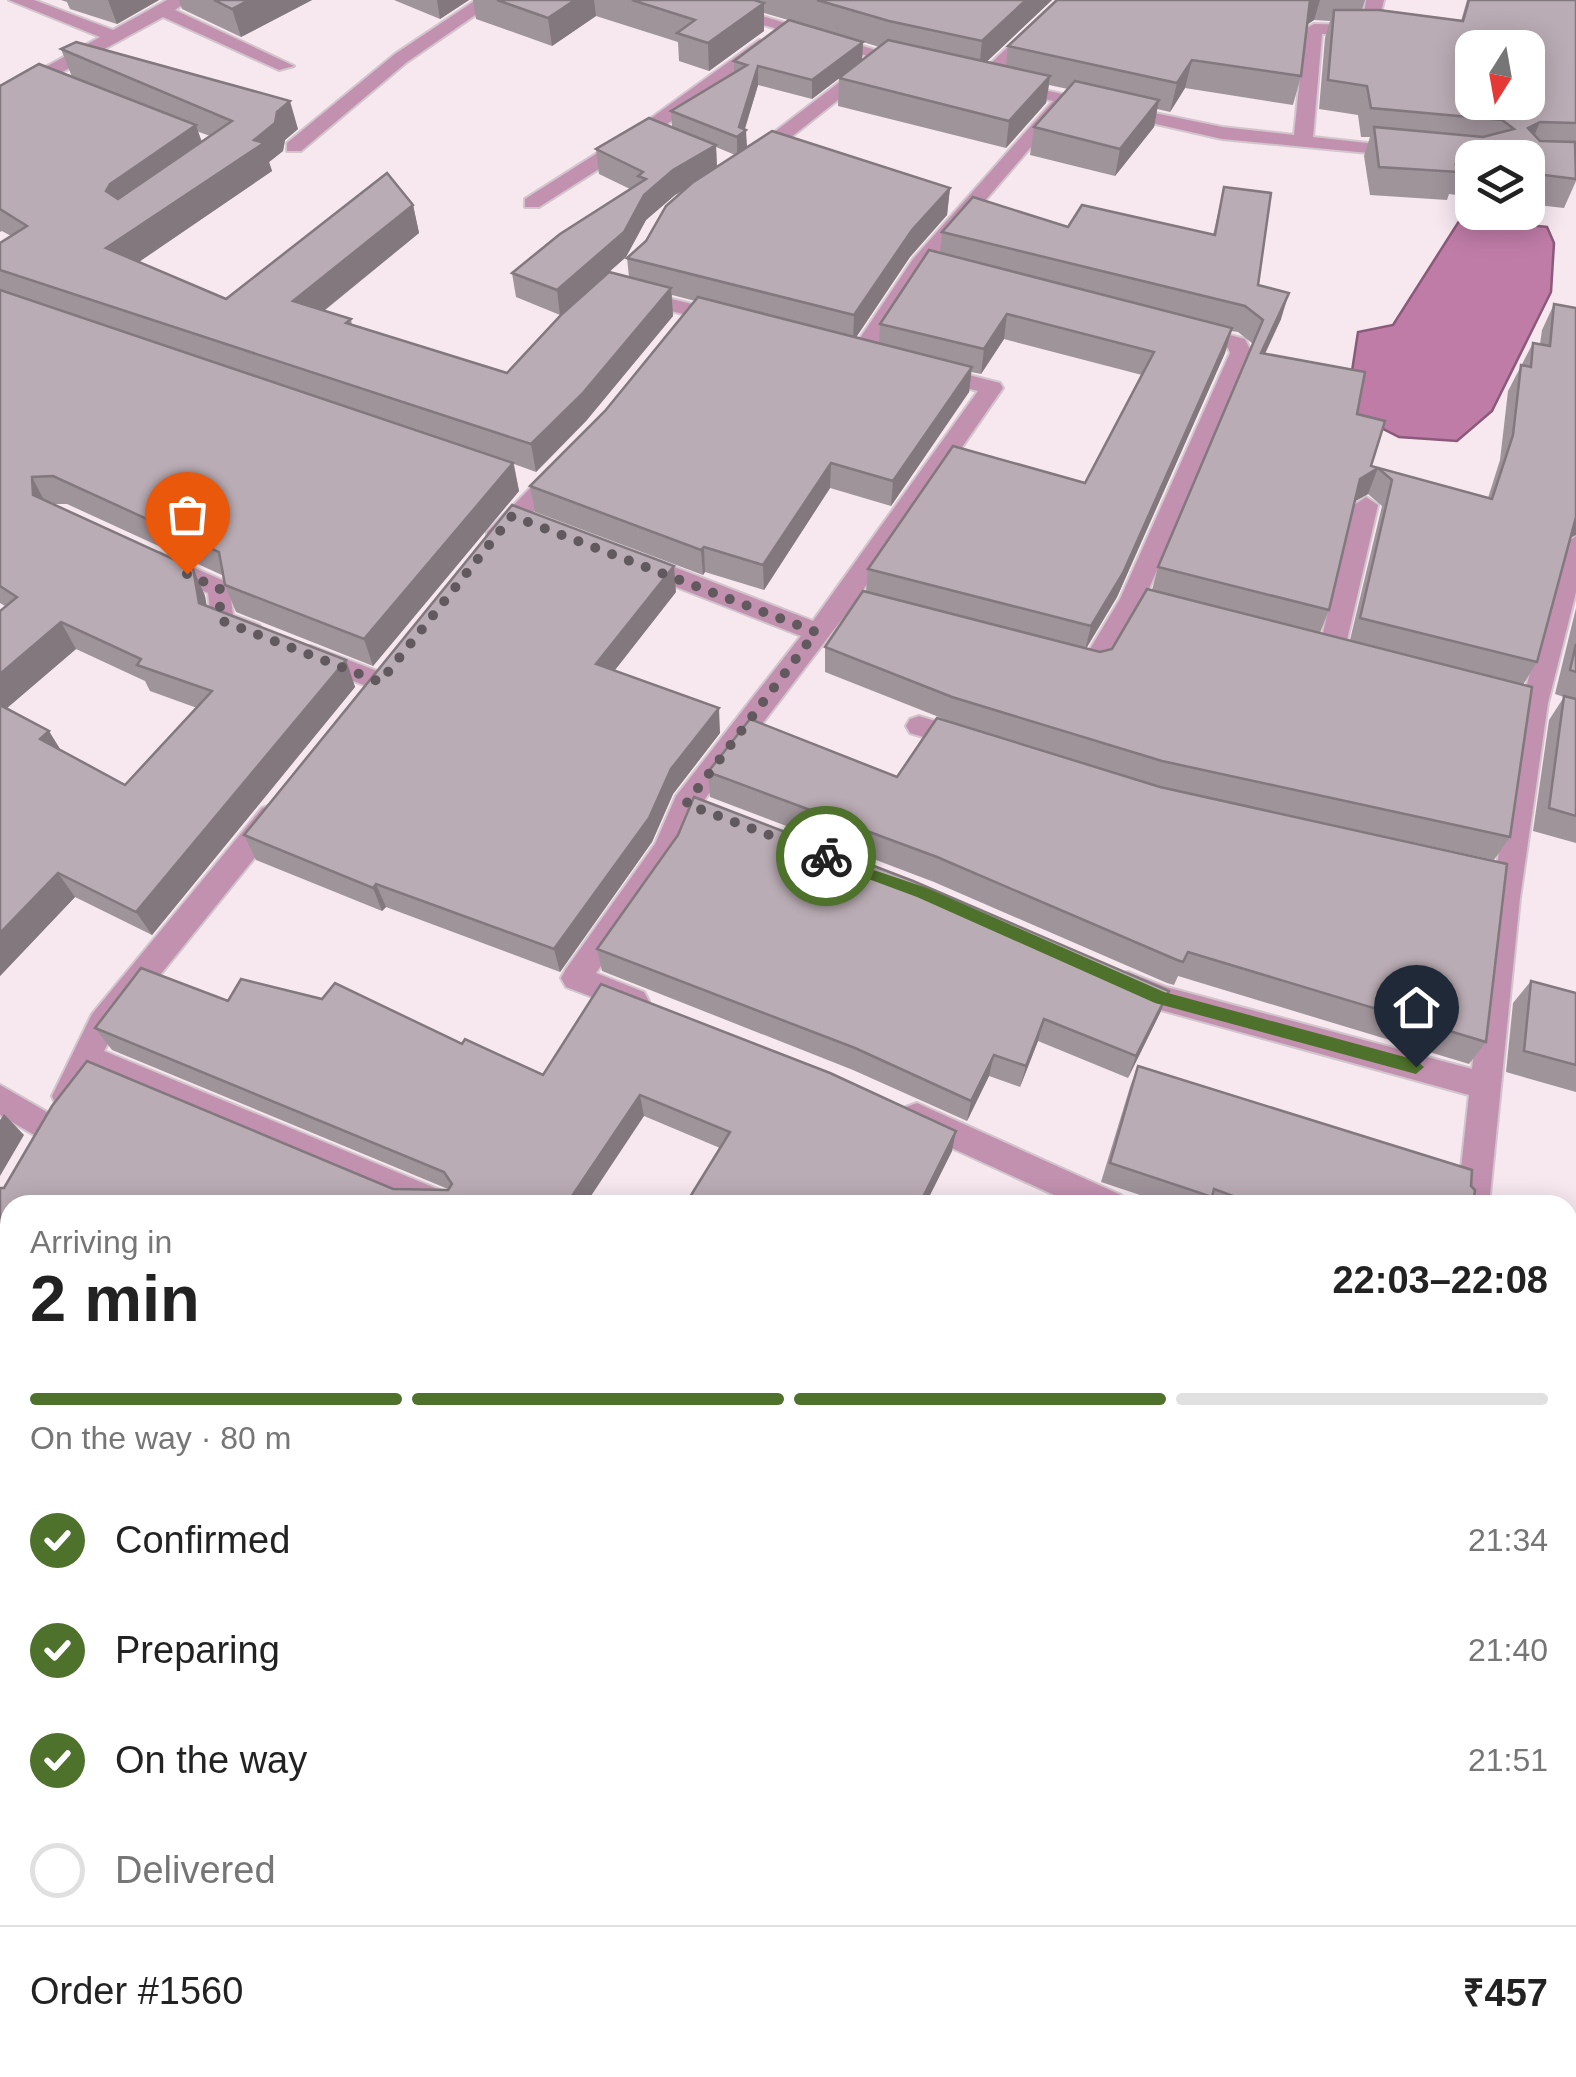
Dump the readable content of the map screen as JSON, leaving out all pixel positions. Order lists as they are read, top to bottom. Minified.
{"north":"bottom","page":{"heading":["2 min","Arriving in","22:03–22:08"],"panel":["Order #1560","₹457"],"bar":"On the way · 80 m","list":[["Confirmed","21:34"],["Preparing","21:40"],["On the way","21:51"],"Delivered"]}}
